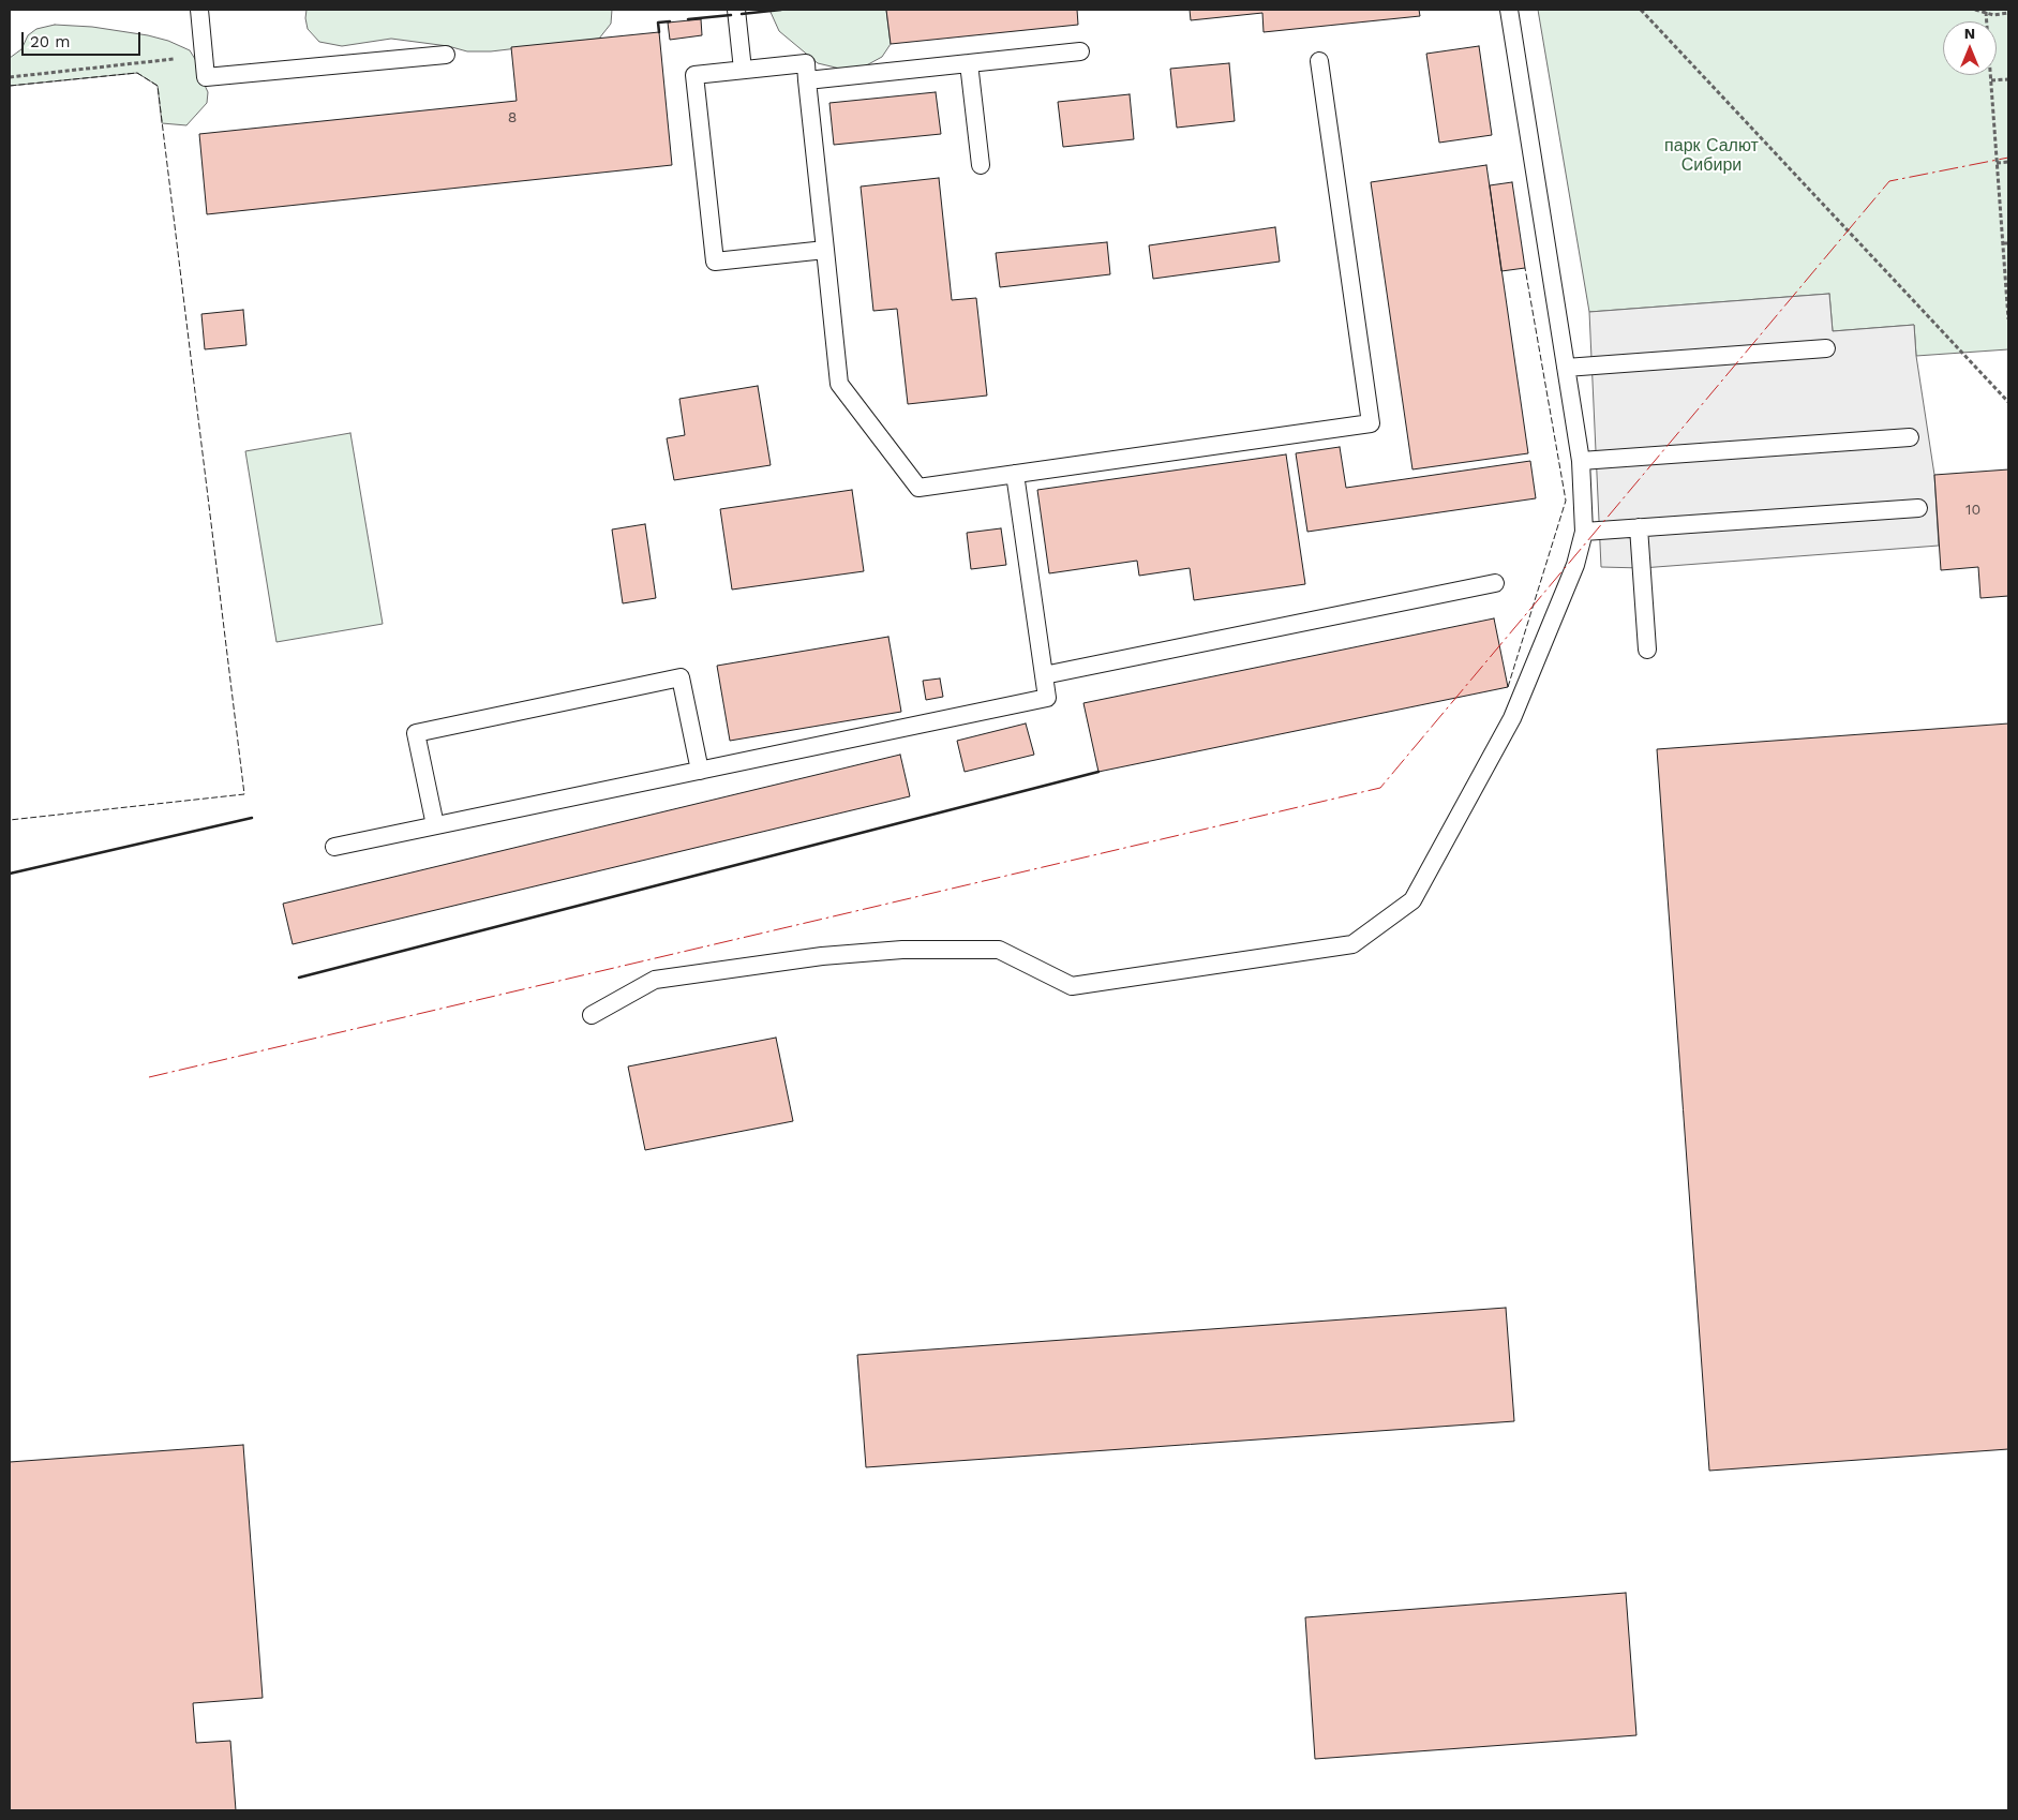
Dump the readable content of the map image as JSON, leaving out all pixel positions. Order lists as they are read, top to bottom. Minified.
{"parks":["парк Салют Сибири"],"house_numbers":["8","10"],"scale_bar":"20 m","north":"top"}
